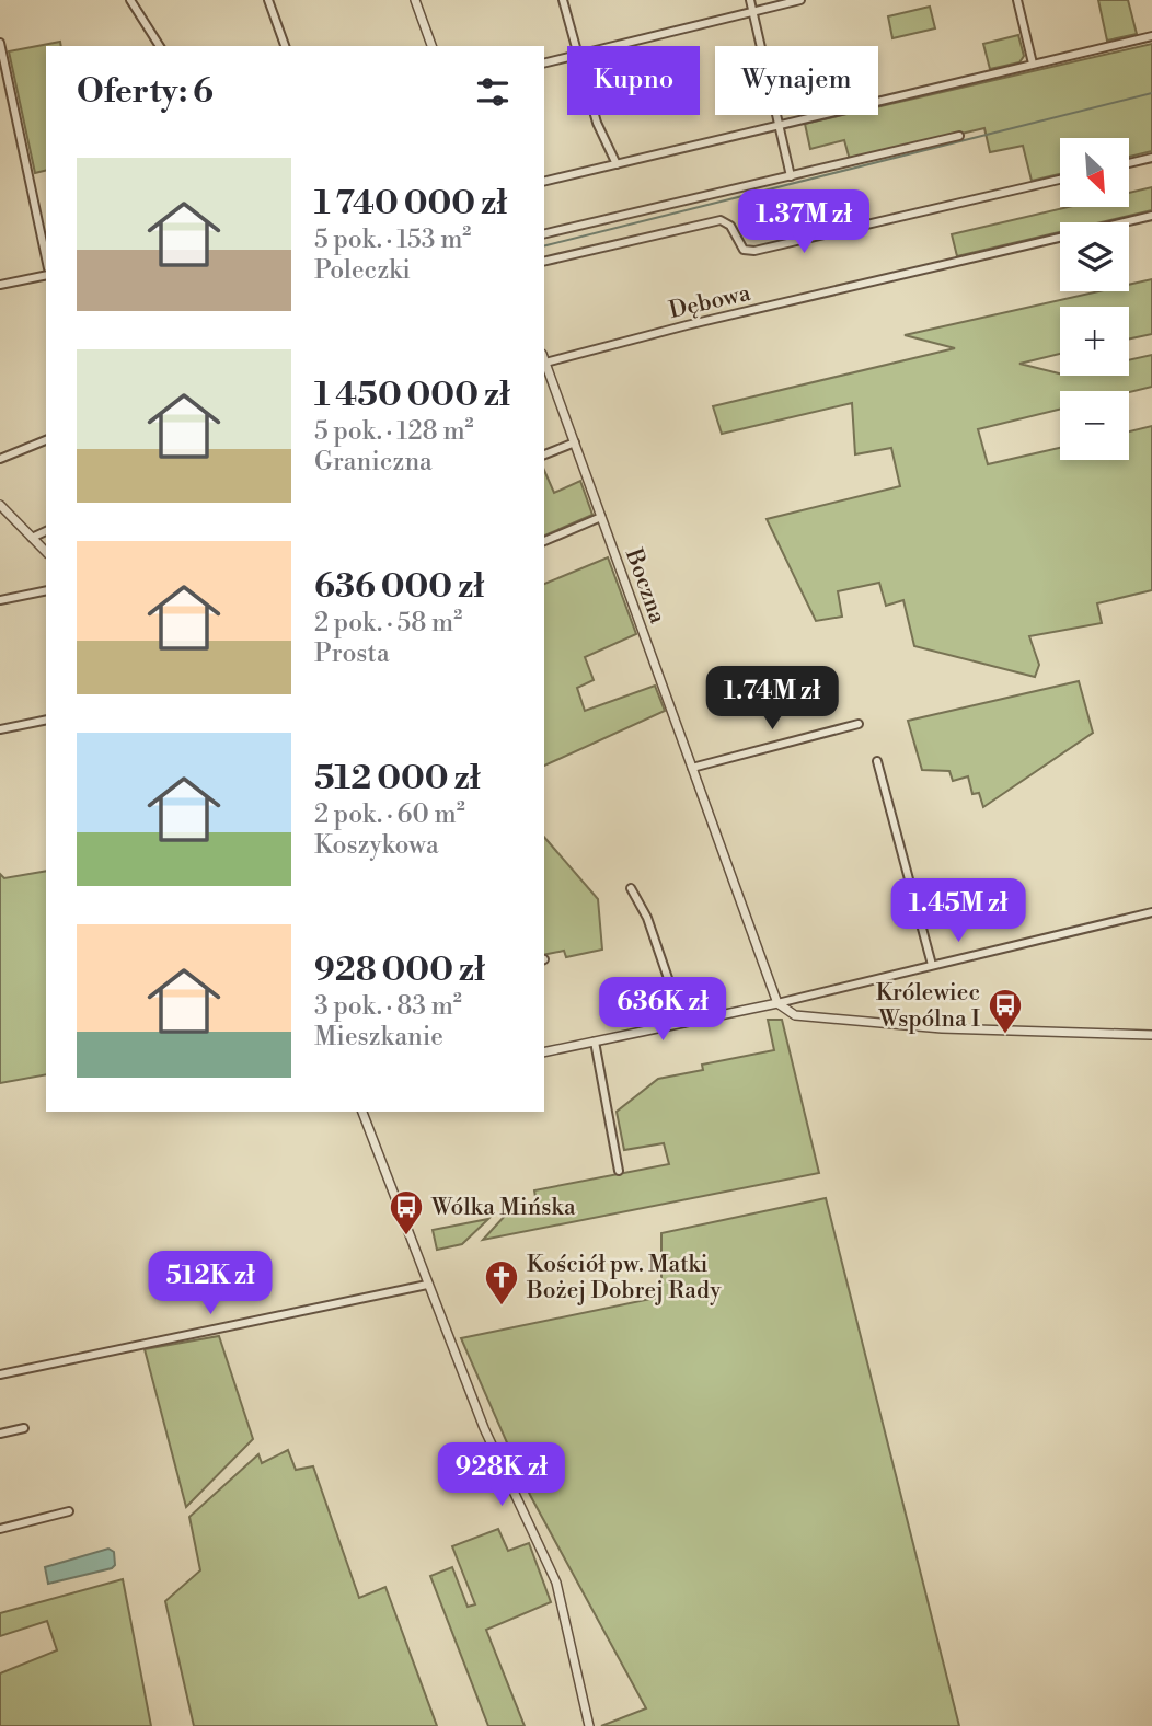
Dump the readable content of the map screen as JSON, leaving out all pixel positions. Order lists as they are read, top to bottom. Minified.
{"streets":{"street":["Dębowa","Boczna"]},"crossings":[["Dębowa","Boczna"]],"places":{"bus stop":["Królewiec Wspólna I","Wólka Mińska"],"church":["Kościół pw. Matki Bożej Dobrej Rady"]},"north":"bottom right","page":{"chip":["Kupno","Wynajem"],"heading":"Oferty: 6","map_buttons":["+","−"],"list":[{"name":"1 740 000 zł","note":"5 pok. · 153 m² · Poleczki"},{"name":"1 450 000 zł","note":"5 pok. · 128 m² · Graniczna"},{"name":"636 000 zł","note":"2 pok. · 58 m² · Prosta"},{"name":"512 000 zł","note":"2 pok. · 60 m² · Koszykowa"},{"name":"928 000 zł","note":"3 pok. · 83 m² · Mieszkanie"}],"price":["1.37M zł","1.74M zł","1.45M zł","636K zł","512K zł","928K zł"]}}
